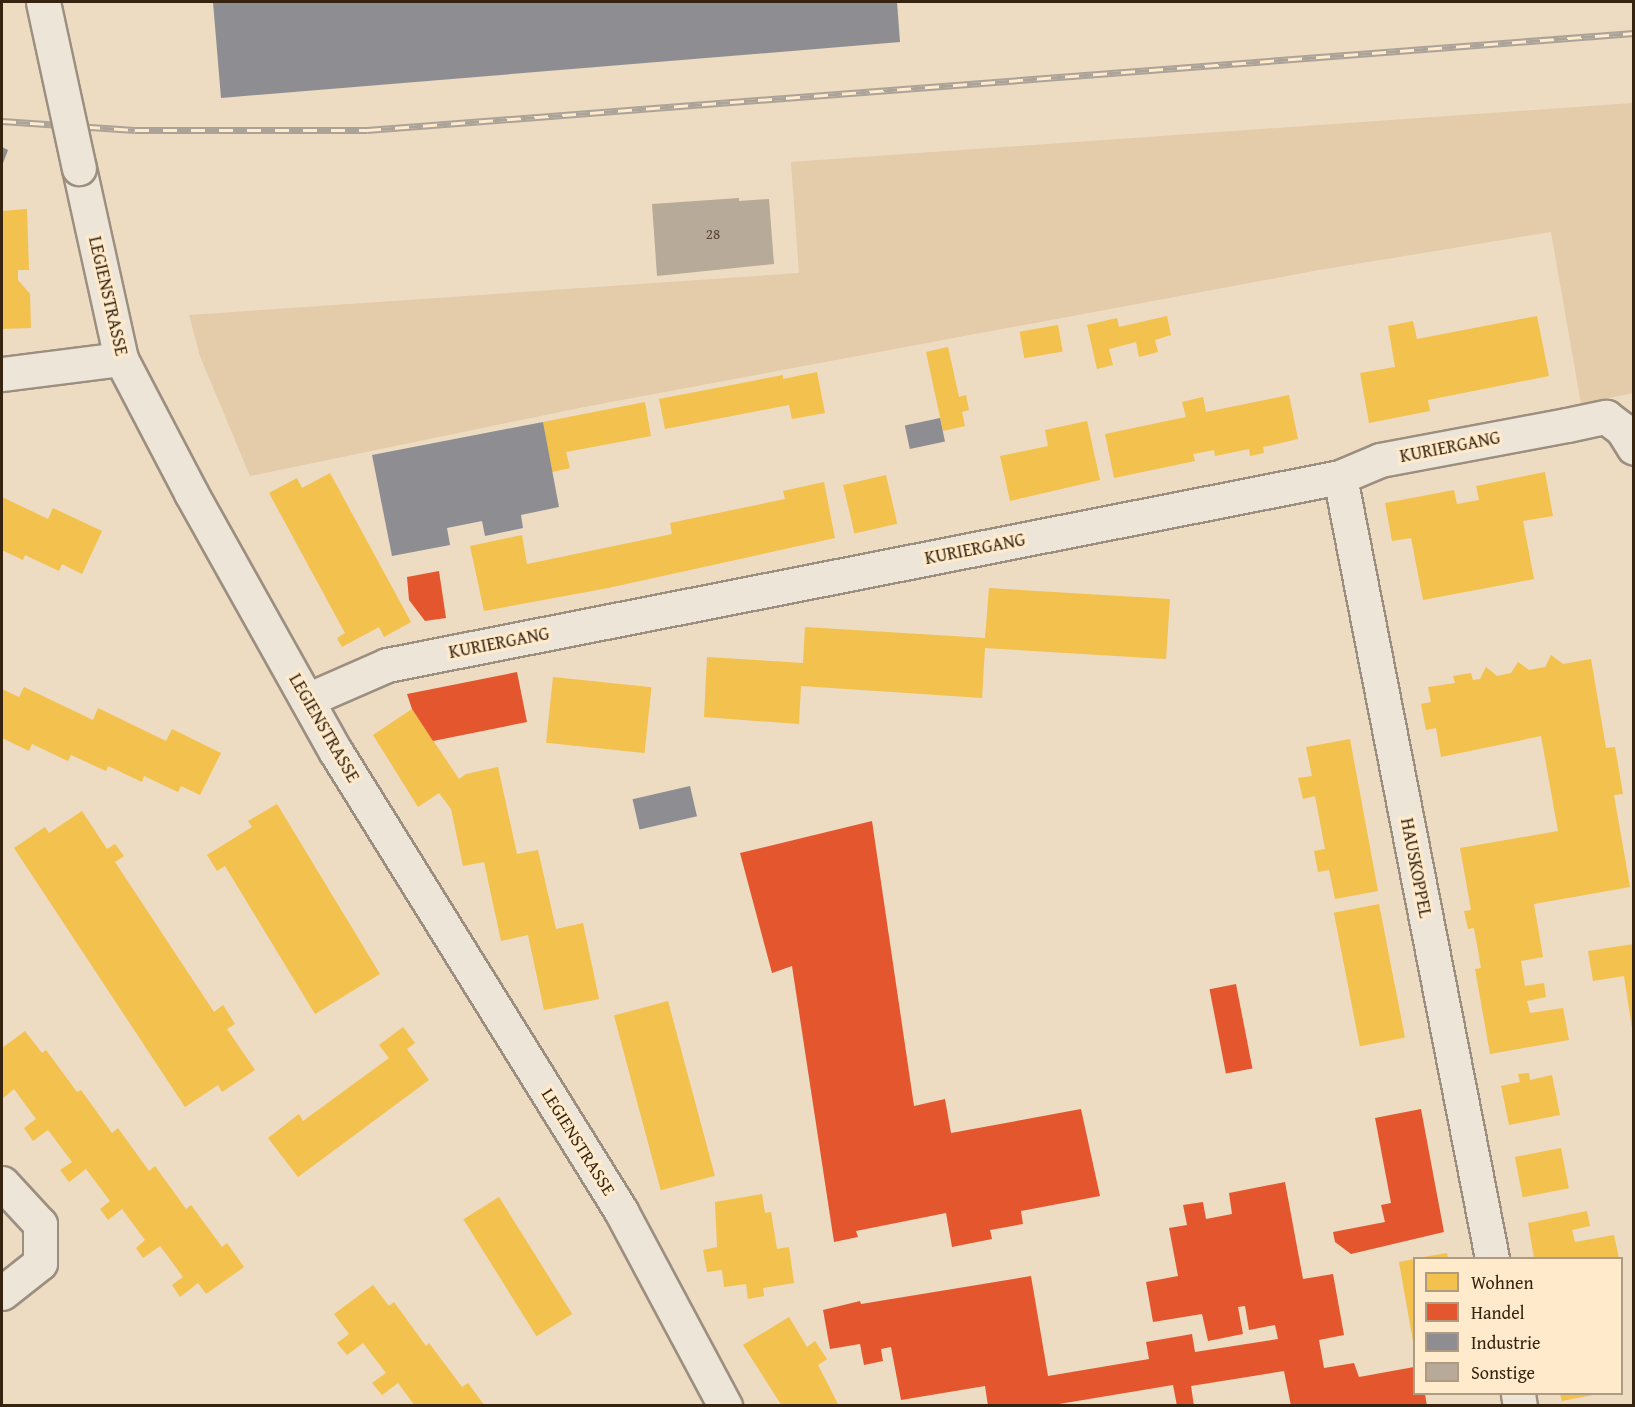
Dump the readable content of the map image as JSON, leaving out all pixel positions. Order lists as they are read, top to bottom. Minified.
{"streets":{"street":["LEGIENSTRASSE","KURIERGANG","HAUSKOPPEL"]},"crossings":[["LEGIENSTRASSE","KURIERGANG"],["KURIERGANG","HAUSKOPPEL"]],"house_numbers":["28"],"legend":["Wohnen","Handel","Industrie","Sonstige"]}
